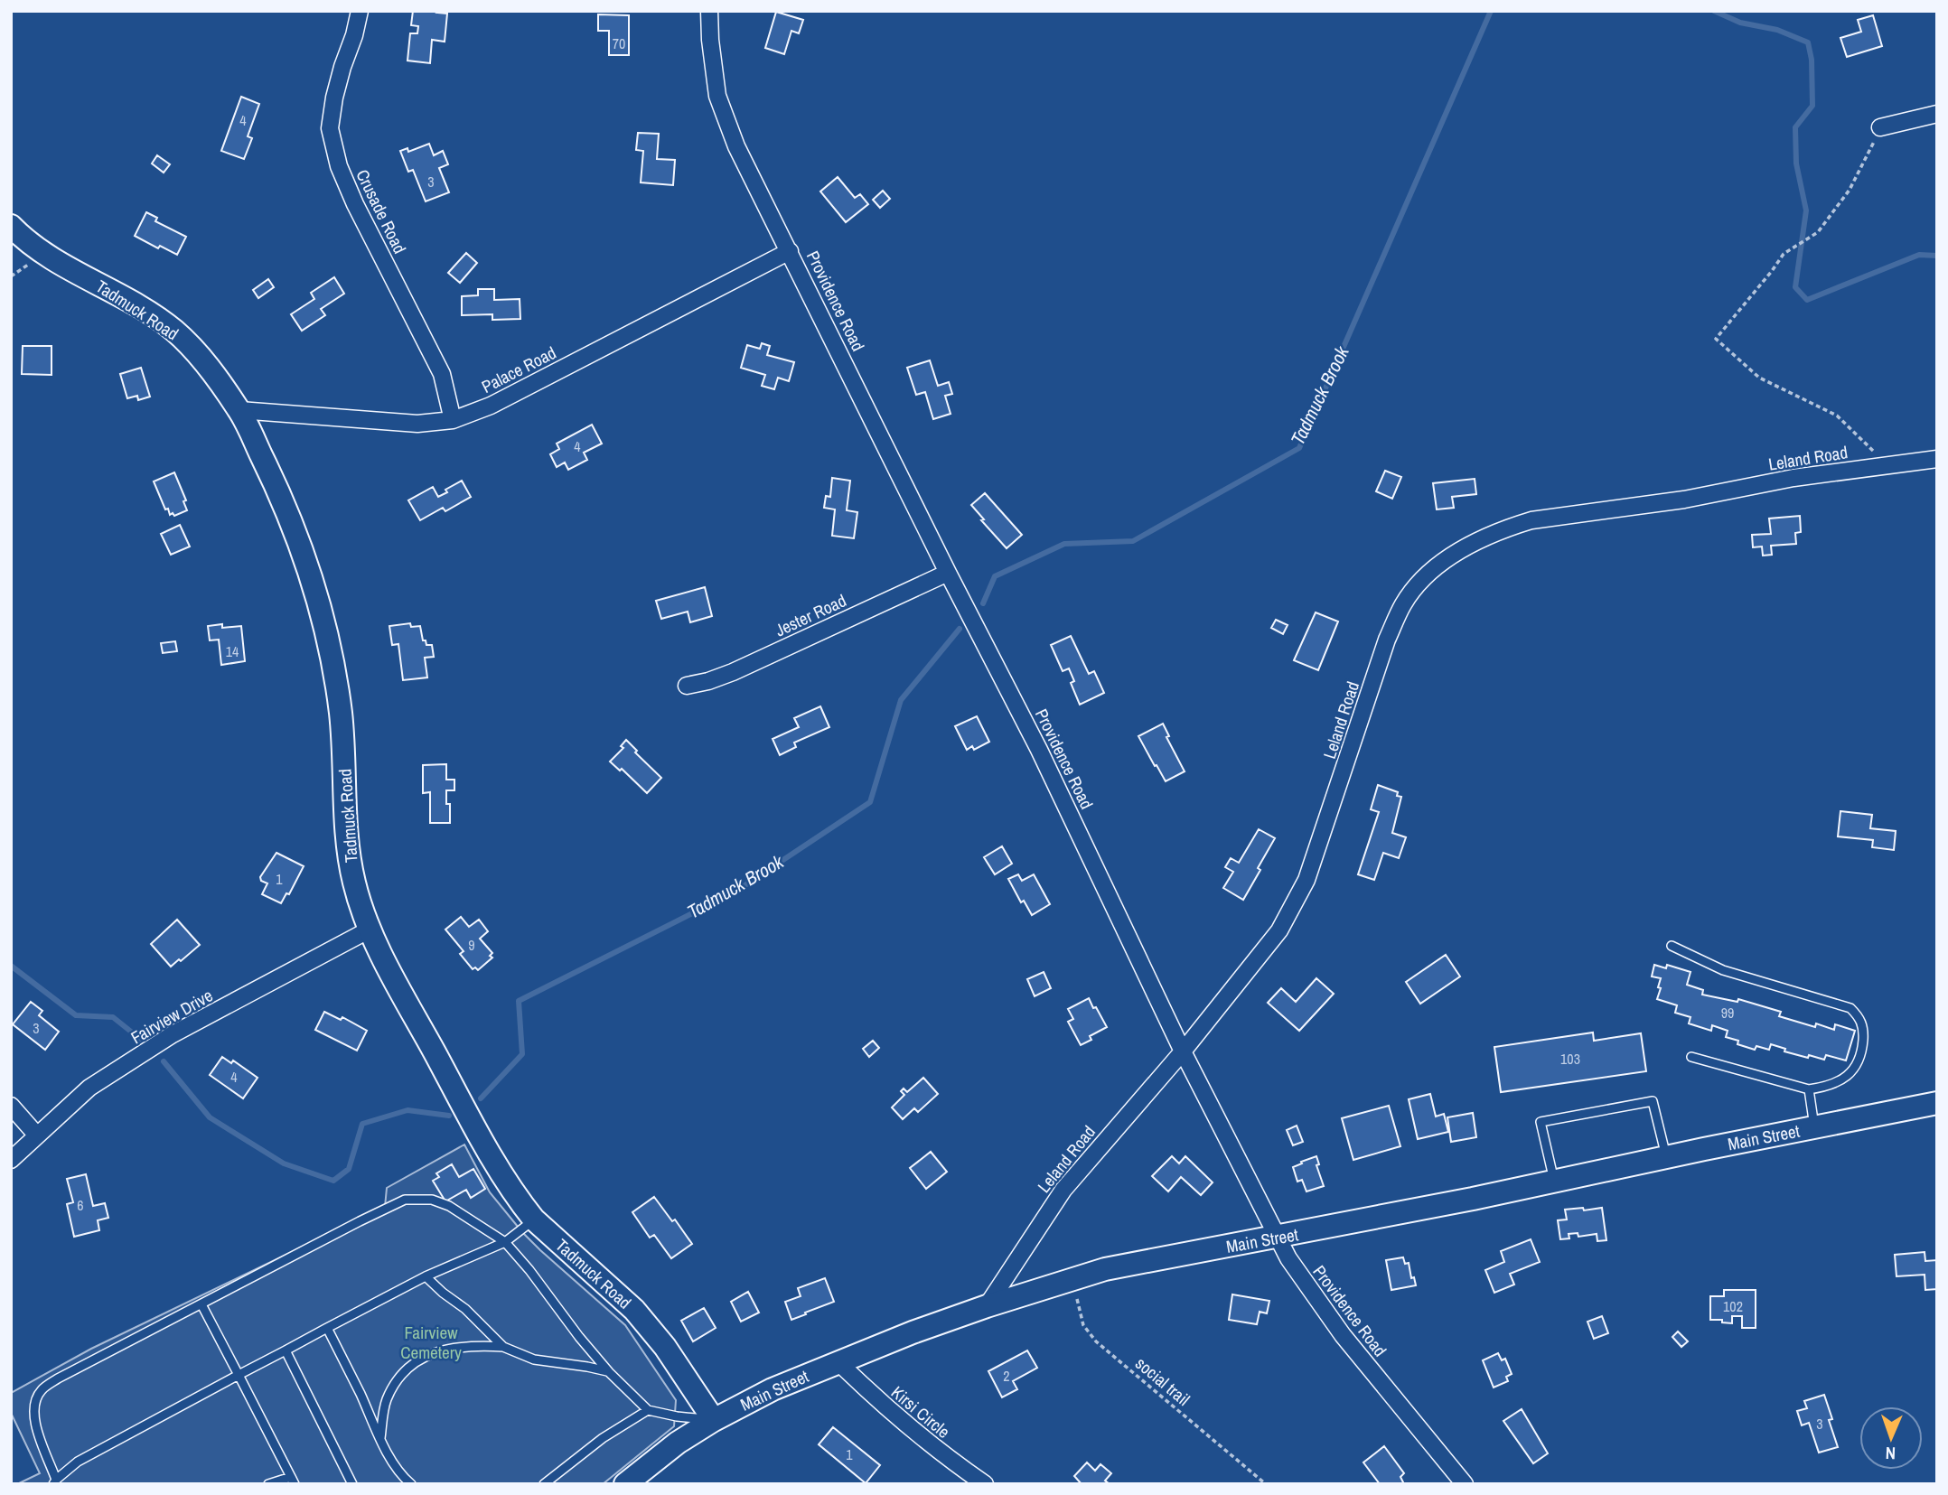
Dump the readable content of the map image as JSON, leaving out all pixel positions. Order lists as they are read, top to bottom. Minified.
{"streets":{"street":["Crusade Road","Providence Road","Tadmuck Road","Palace Road","Leland Road","Jester Road","Fairview Drive","Main Street","Kirsi Circle"],"path":["social trail"]},"crossings":[["Crusade Road","Palace Road"],["Providence Road","Palace Road"],["Providence Road","Leland Road"],["Providence Road","Jester Road"],["Providence Road","Main Street"],["Tadmuck Road","Palace Road"],["Tadmuck Road","Fairview Drive"],["Tadmuck Road","Main Street"],["Leland Road","Main Street"],["Main Street","social trail"],["Main Street","Kirsi Circle"]],"water":["Tadmuck Brook"],"parks":["Fairview Cemetery"],"house_numbers":["70","4","3","4","14","1","9","99","3","103","4","6","102","2","3","1"],"north":"bottom"}
